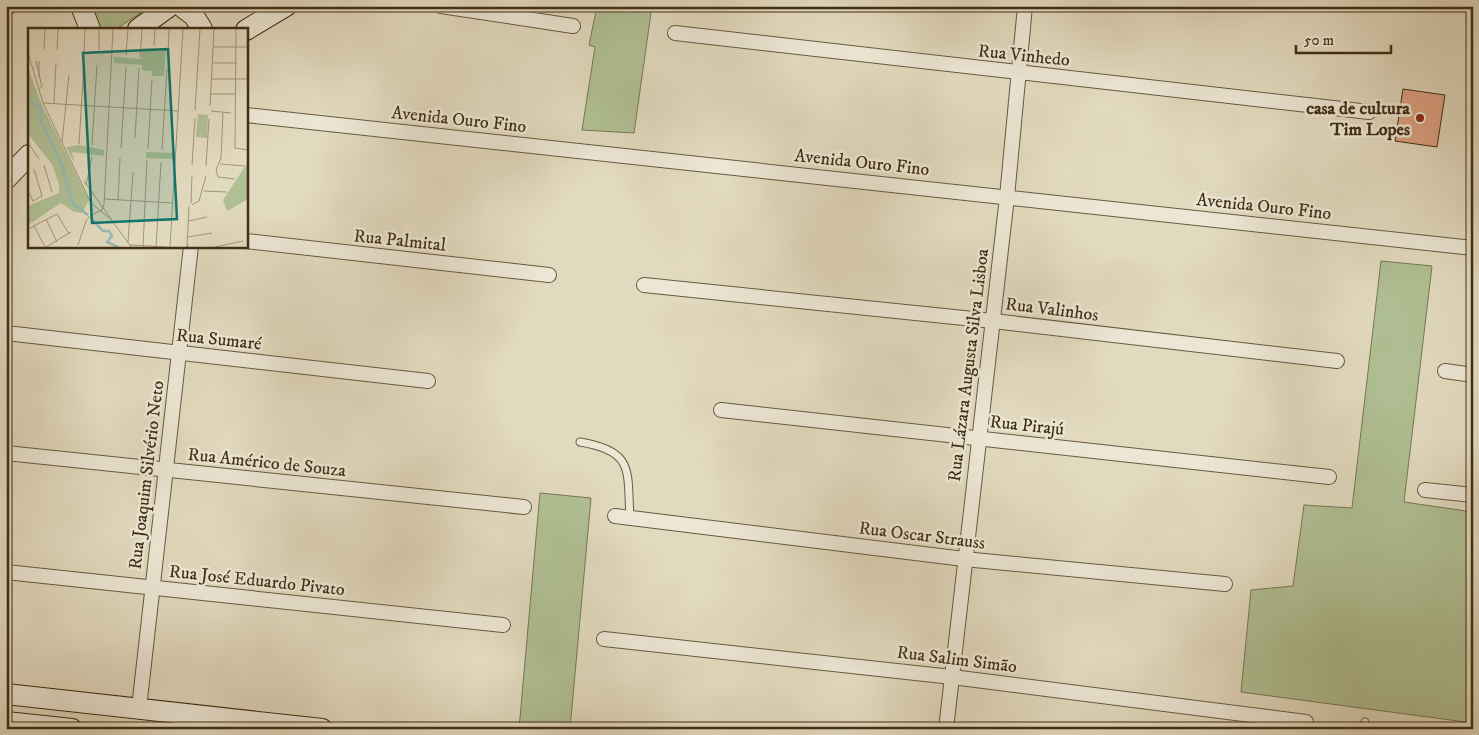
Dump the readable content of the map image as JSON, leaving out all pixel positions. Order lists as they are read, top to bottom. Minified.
{"streets":{"street":["Rua Vinhedo","Avenida Ouro Fino","Rua Palmital","Rua Valinhos","Rua Sumaré","Rua Lázara Augusta Silva Lisboa","Rua Pirajú","Rua Américo de Souza","Rua Joaquim Silvério Neto","Rua Oscar Strauss","Rua José Eduardo Pivato","Rua Salim Simão"]},"crossings":[["Rua Vinhedo","Rua Lázara Augusta Silva Lisboa"],["Avenida Ouro Fino","Rua Lázara Augusta Silva Lisboa"],["Rua Valinhos","Rua Lázara Augusta Silva Lisboa"],["Rua Sumaré","Rua Joaquim Silvério Neto"],["Rua Lázara Augusta Silva Lisboa","Rua Pirajú"],["Rua Lázara Augusta Silva Lisboa","Rua Oscar Strauss"],["Rua Lázara Augusta Silva Lisboa","Rua Salim Simão"],["Rua Américo de Souza","Rua Joaquim Silvério Neto"],["Rua Joaquim Silvério Neto","Rua José Eduardo Pivato"]],"places":["casa de cultura Tim Lopes"],"scale_bar":"50 m"}
